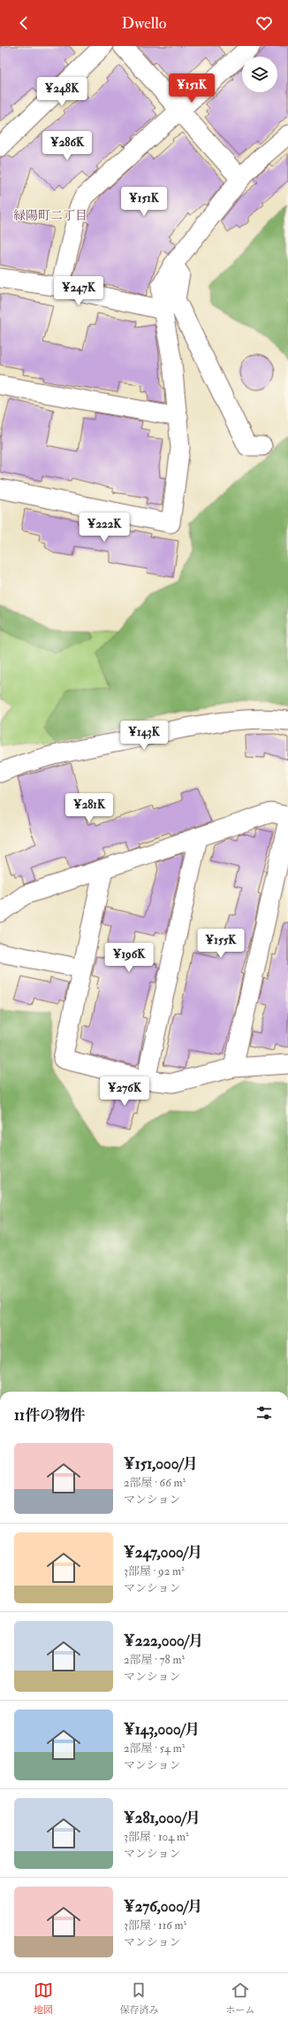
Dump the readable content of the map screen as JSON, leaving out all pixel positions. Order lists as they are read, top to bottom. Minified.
{"districts":["緑陽町二丁目"],"page":{"header":"Dwello","price":["¥151K","¥248K","¥286K","¥151K","¥247K","¥222K","¥143K","¥281K","¥155K","¥196K","¥276K"],"heading":"11件の物件","list":[{"name":"¥151,000/月","note":"2部屋 · 66 m² · マンション"},{"name":"¥247,000/月","note":"3部屋 · 92 m² · マンション"},{"name":"¥222,000/月","note":"2部屋 · 78 m² · マンション"},{"name":"¥143,000/月","note":"2部屋 · 54 m² · マンション"},{"name":"¥281,000/月","note":"3部屋 · 104 m² · マンション"},{"name":"¥276,000/月","note":"3部屋 · 116 m² · マンション"}],"tabs":["地図","保存済み","ホーム"]}}
